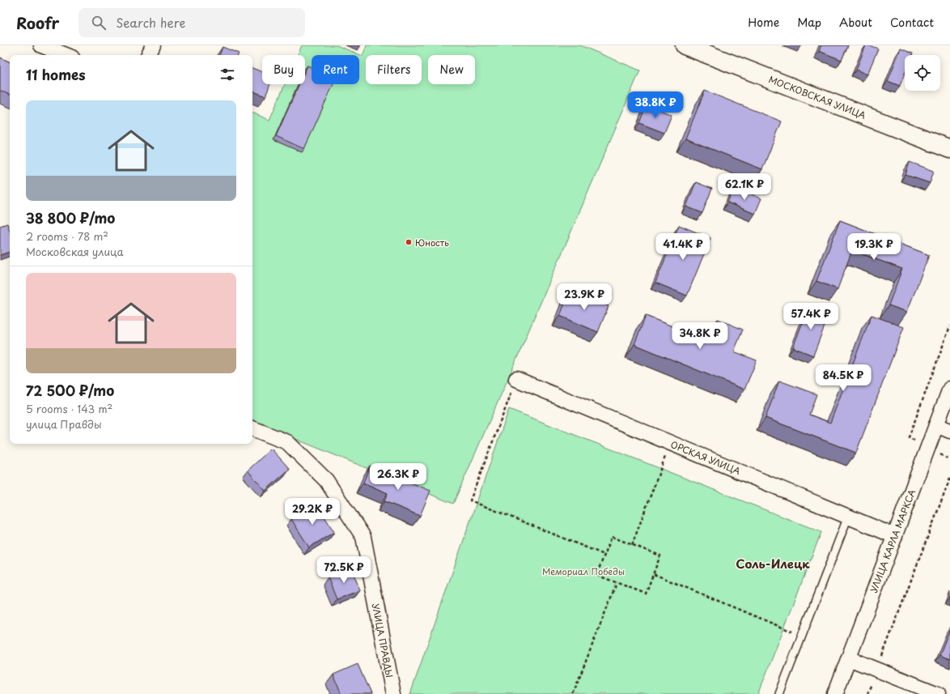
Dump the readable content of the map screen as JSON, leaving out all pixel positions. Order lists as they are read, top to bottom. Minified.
{"streets":{"street":["МОСКОВСКАЯ УЛИЦА","ОРСКАЯ УЛИЦА","УЛИЦА КАРЛА МАРКСА","УЛИЦА ПРАВДЫ"]},"crossings":[["ОРСКАЯ УЛИЦА","УЛИЦА КАРЛА МАРКСА"]],"districts":["Соль-Илецк"],"parks":["Мемориал Победы"],"places":["Юность"],"page":{"header":"Roofr","search":"Search here","nav":["Home","Map","About","Contact"],"chip":["Buy","Rent","Filters","New"],"heading":"11 homes","price":["38.8K ₽","62.1K ₽","41.4K ₽","19.3K ₽","23.9K ₽","57.4K ₽","34.8K ₽","84.5K ₽","26.3K ₽","29.2K ₽","72.5K ₽"],"list":[{"name":"38 800 ₽/mo","note":"2 rooms · 78 m² · Московская улица"},{"name":"72 500 ₽/mo","note":"5 rooms · 143 m² · улица Правды"}]}}
